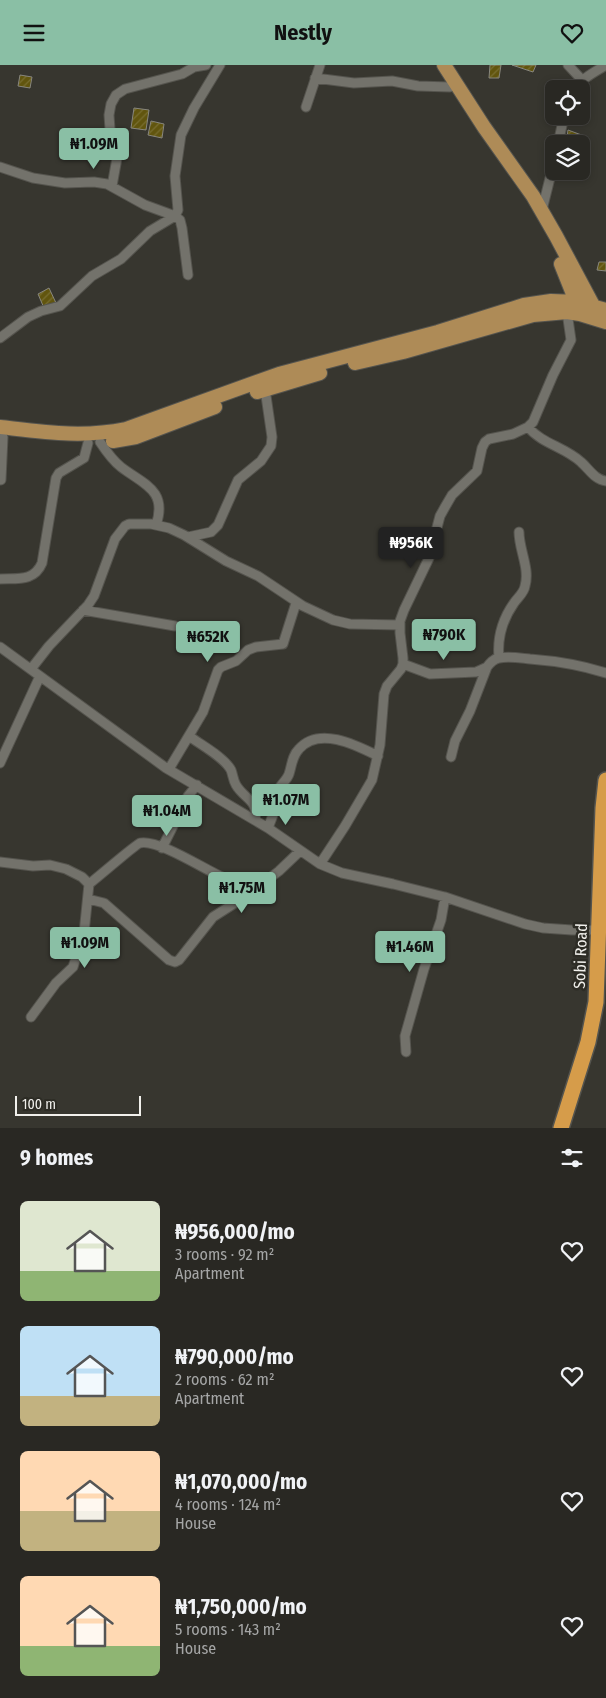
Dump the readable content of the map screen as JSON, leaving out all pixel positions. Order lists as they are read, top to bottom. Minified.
{"streets":{"highway":["Sobi Road"]},"scale_bar":"100 m","page":{"header":"Nestly","price":["₦1.09M","₦956K","₦790K","₦652K","₦1.07M","₦1.04M","₦1.75M","₦1.09M","₦1.46M"],"scale":"100 m","heading":"9 homes","list":[{"name":"₦956,000/mo","note":"3 rooms · 92 m² · Apartment"},{"name":"₦790,000/mo","note":"2 rooms · 62 m² · Apartment"},{"name":"₦1,070,000/mo","note":"4 rooms · 124 m² · House"},{"name":"₦1,750,000/mo","note":"5 rooms · 143 m² · House"}]}}
